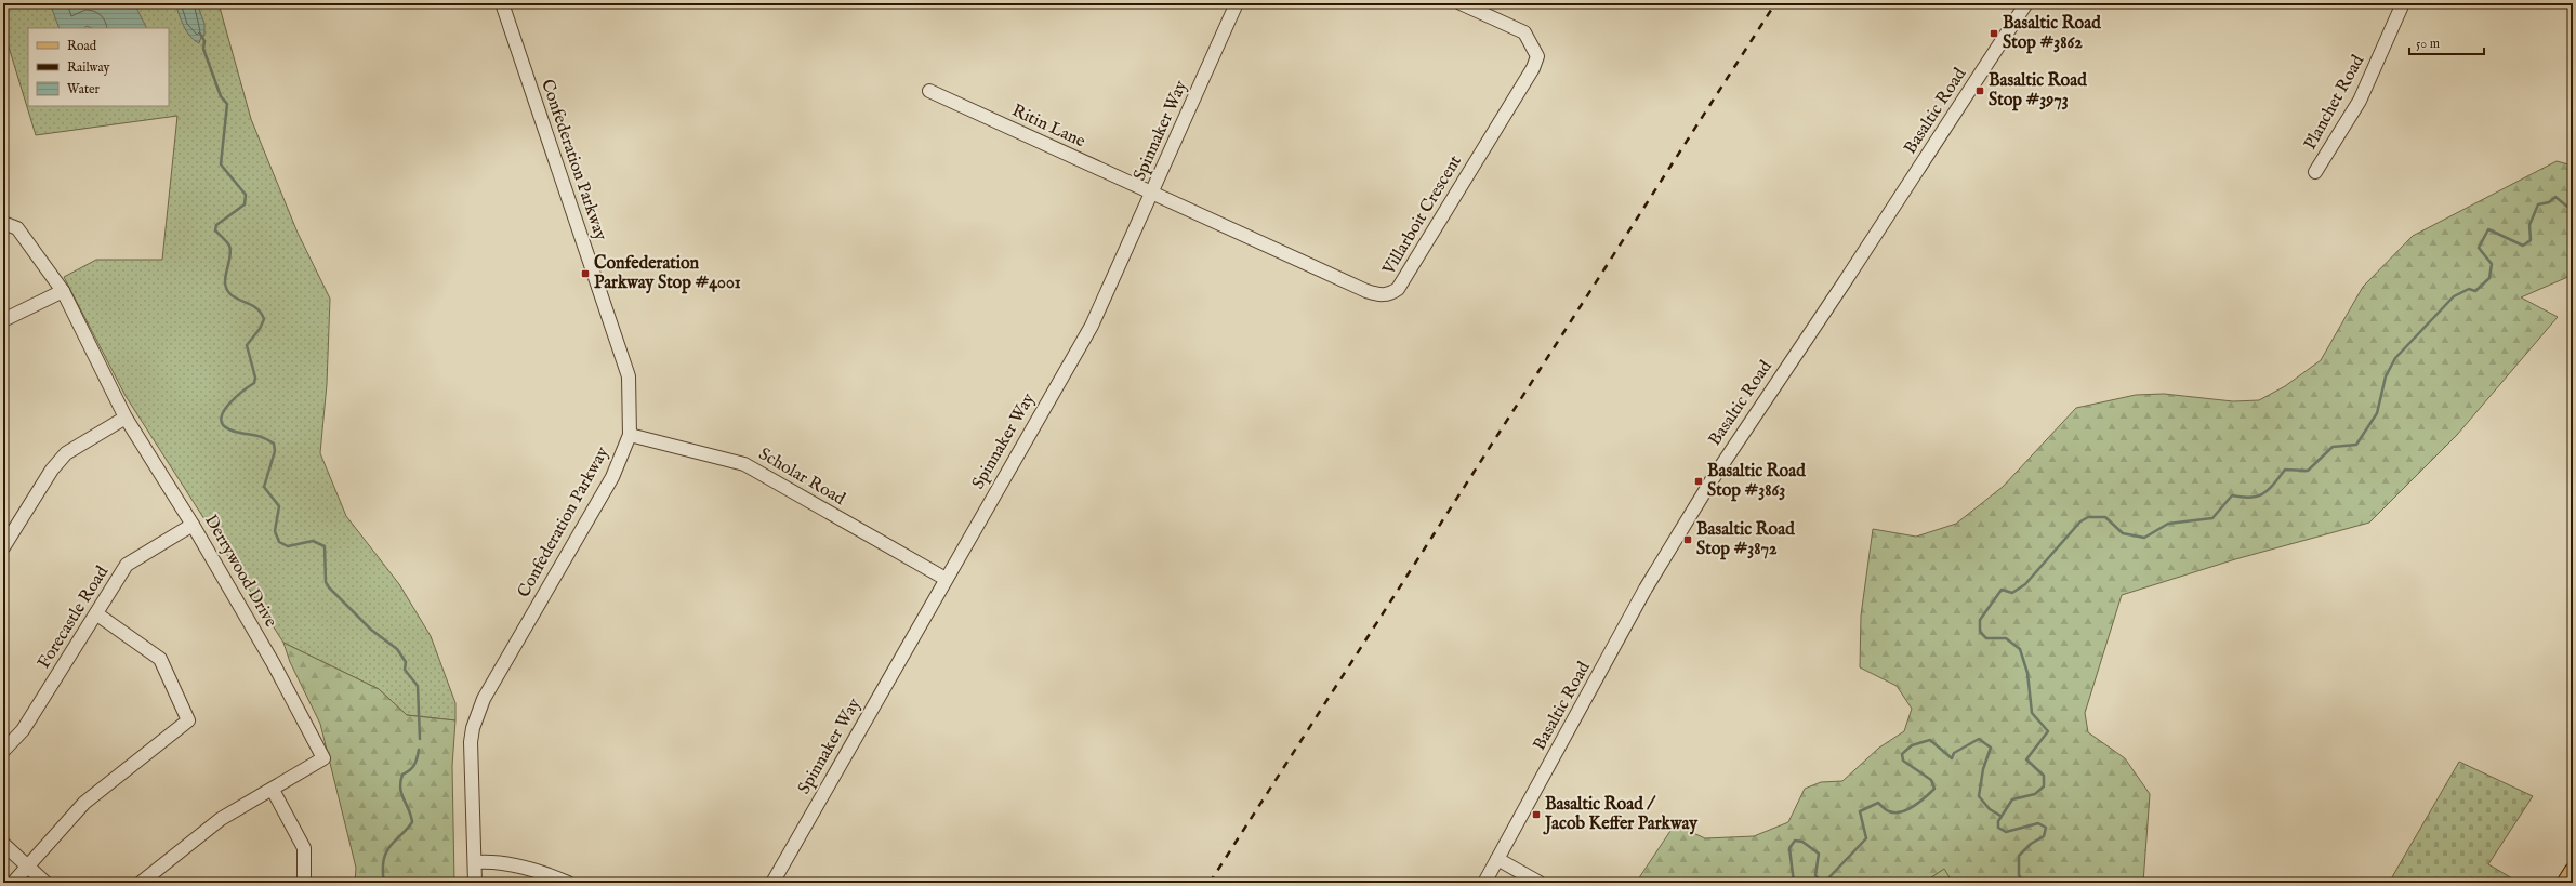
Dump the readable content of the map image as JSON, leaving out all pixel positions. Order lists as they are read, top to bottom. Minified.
{"streets":{"street":["Planchet Road","Basaltic Road","Ritin Lane","Spinnaker Way","Confederation Parkway","Villarboit Crescent","Scholar Road","Derrywood Drive","Forecastle Road"]},"crossings":[["Ritin Lane","Spinnaker Way"],["Ritin Lane","Villarboit Crescent"],["Spinnaker Way","Villarboit Crescent"],["Spinnaker Way","Scholar Road"],["Confederation Parkway","Scholar Road"],["Derrywood Drive","Forecastle Road"]],"places":{"transit":["Basaltic Road Stop #3862","Basaltic Road Stop #3973","Confederation Parkway Stop #4001","Basaltic Road Stop #3863","Basaltic Road Stop #3872","Basaltic Road / Jacob Keffer Parkway"]},"legend":["Road","Railway","Water"],"scale_bar":"50 m"}
